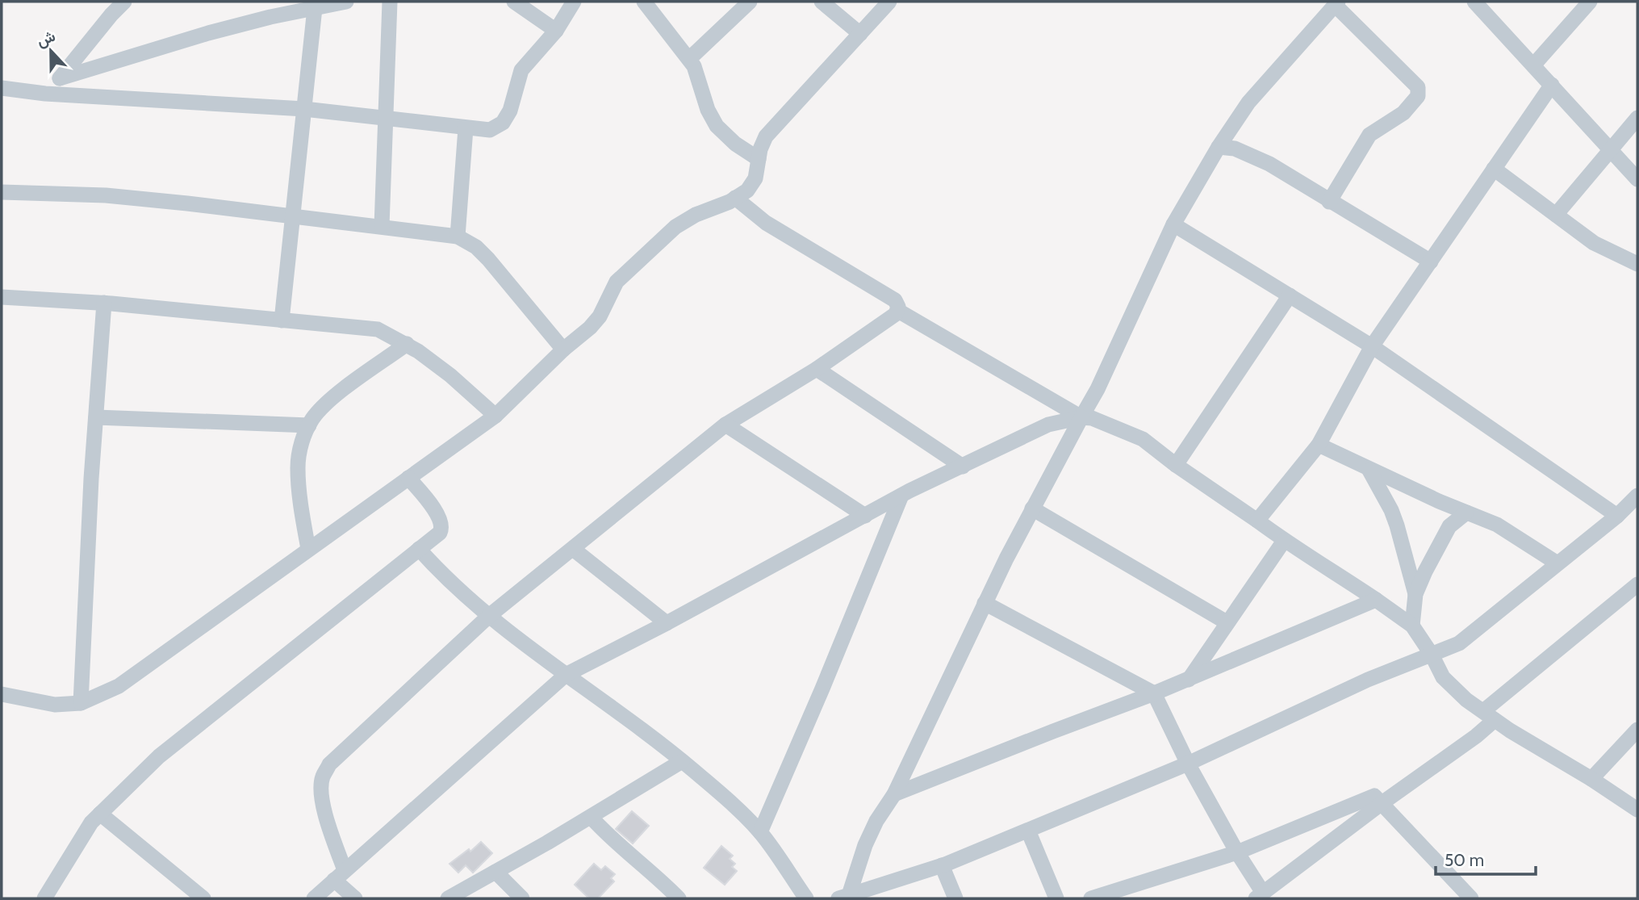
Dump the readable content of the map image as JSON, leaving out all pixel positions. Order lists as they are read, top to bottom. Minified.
{"scale_bar":"50 m","north":"top"}
